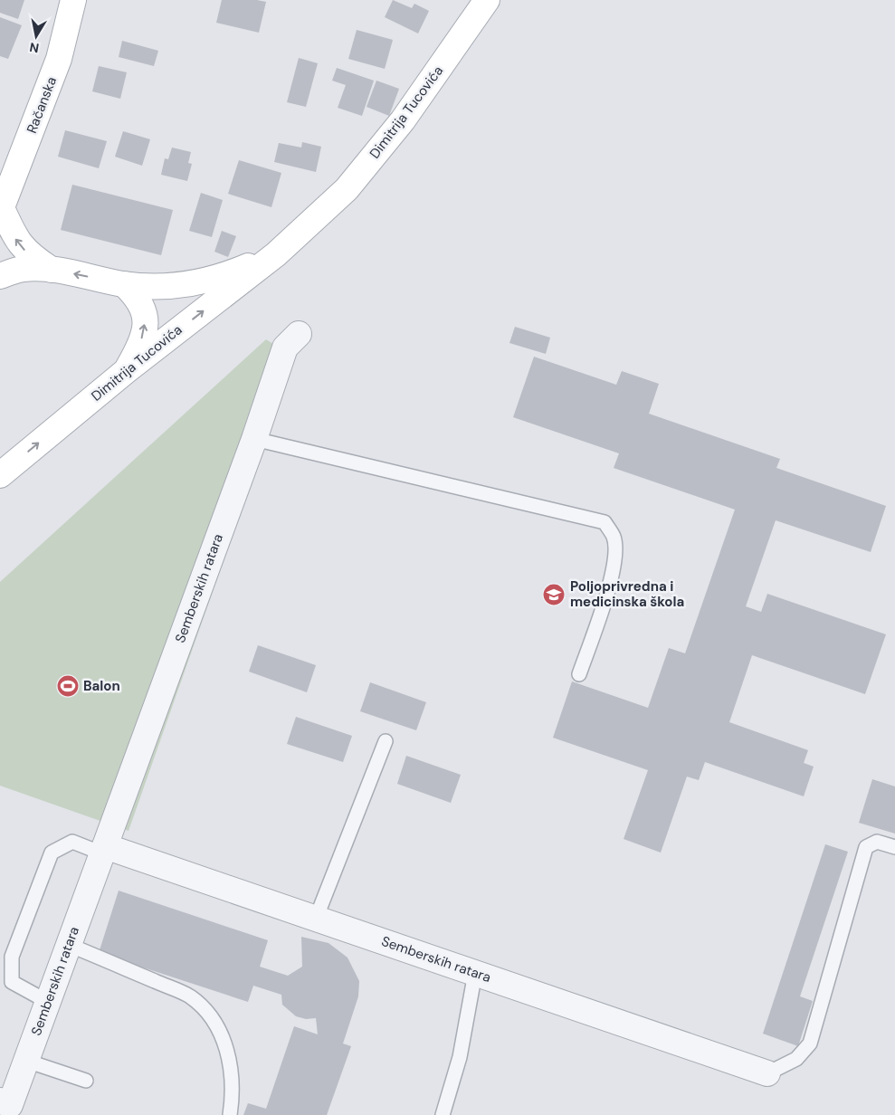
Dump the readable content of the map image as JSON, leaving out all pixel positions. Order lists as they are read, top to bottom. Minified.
{"streets":{"main road":["Račanska","Dimitrija Tucovića"],"street":["Semberskih ratara"]},"crossings":[["Račanska","Dimitrija Tucovića"]],"places":{"school or university":["Poljoprivredna i medicinska škola"],"sports":["Balon"]},"north":"bottom"}
